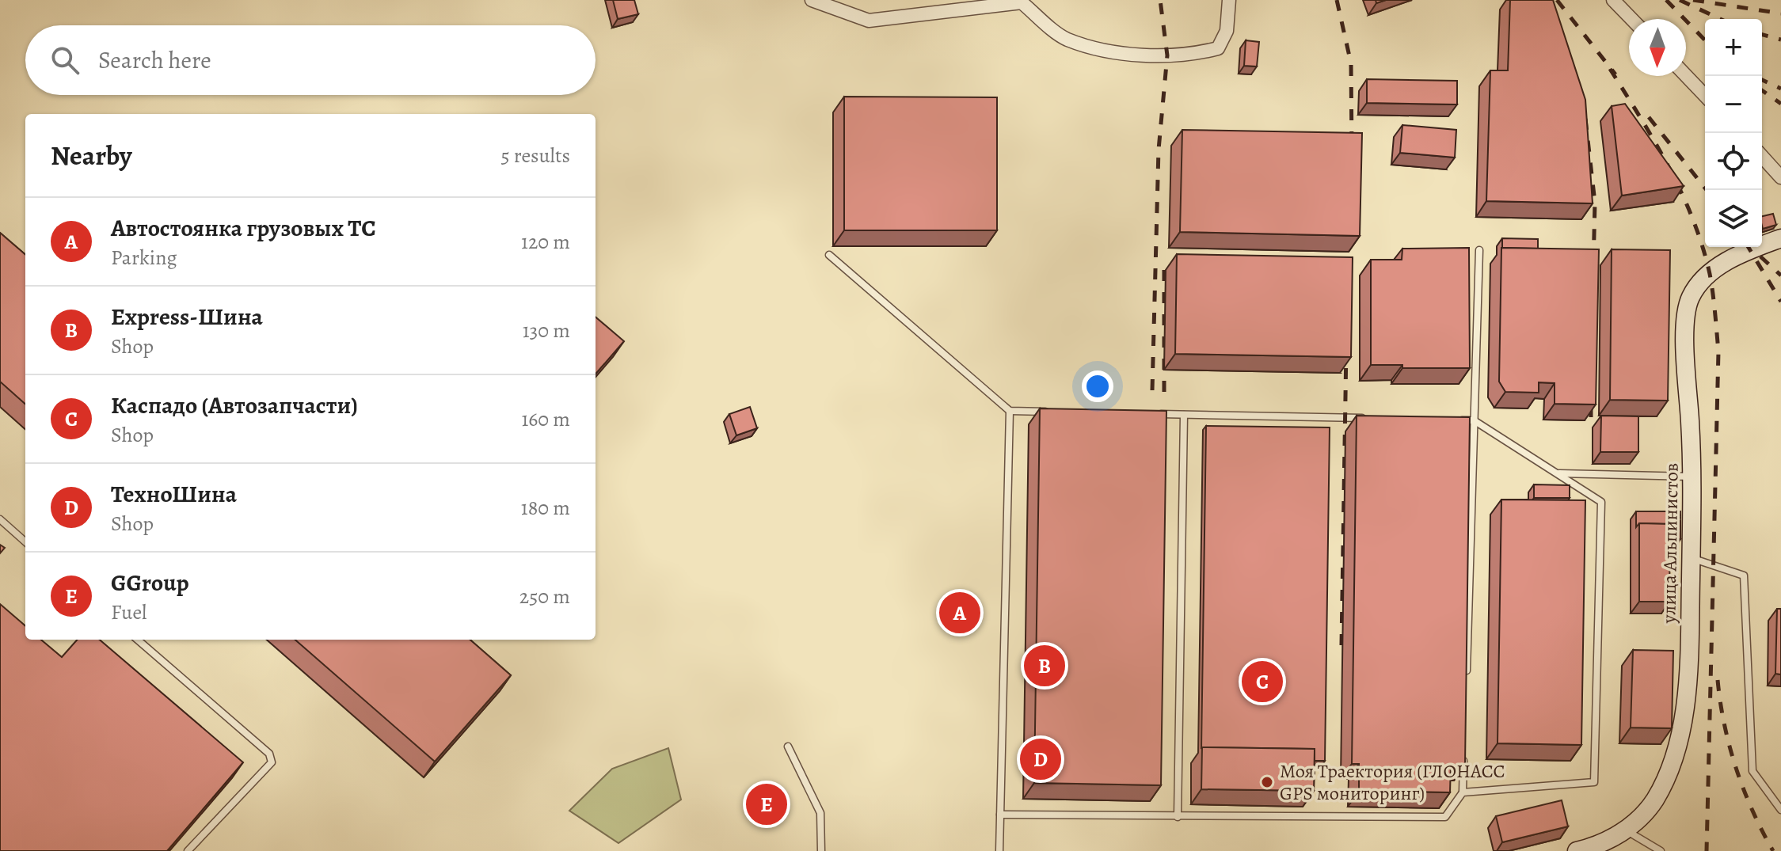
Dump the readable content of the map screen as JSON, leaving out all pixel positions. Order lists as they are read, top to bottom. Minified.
{"streets":{"main road":["улица Альпинистов"]},"places":["Моя Траектория (ГЛОНАСС GPS мониторинг)"],"north":"bottom","page":{"map_buttons":["+","−"],"search":"Search here","heading":["Nearby","5 results"],"list":[{"mark":"A","name":"Автостоянка грузовых ТС","note":"Parking","value":"120 m"},{"mark":"B","name":"Express-Шина","note":"Shop","value":"130 m"},{"mark":"C","name":"Каспадо (Автозапчасти)","note":"Shop","value":"160 m"},{"mark":"D","name":"ТехноШина","note":"Shop","value":"180 m"},{"mark":"E","name":"GGroup","note":"Fuel","value":"250 m"}],"pins":["A","B","C","D","E"]}}
